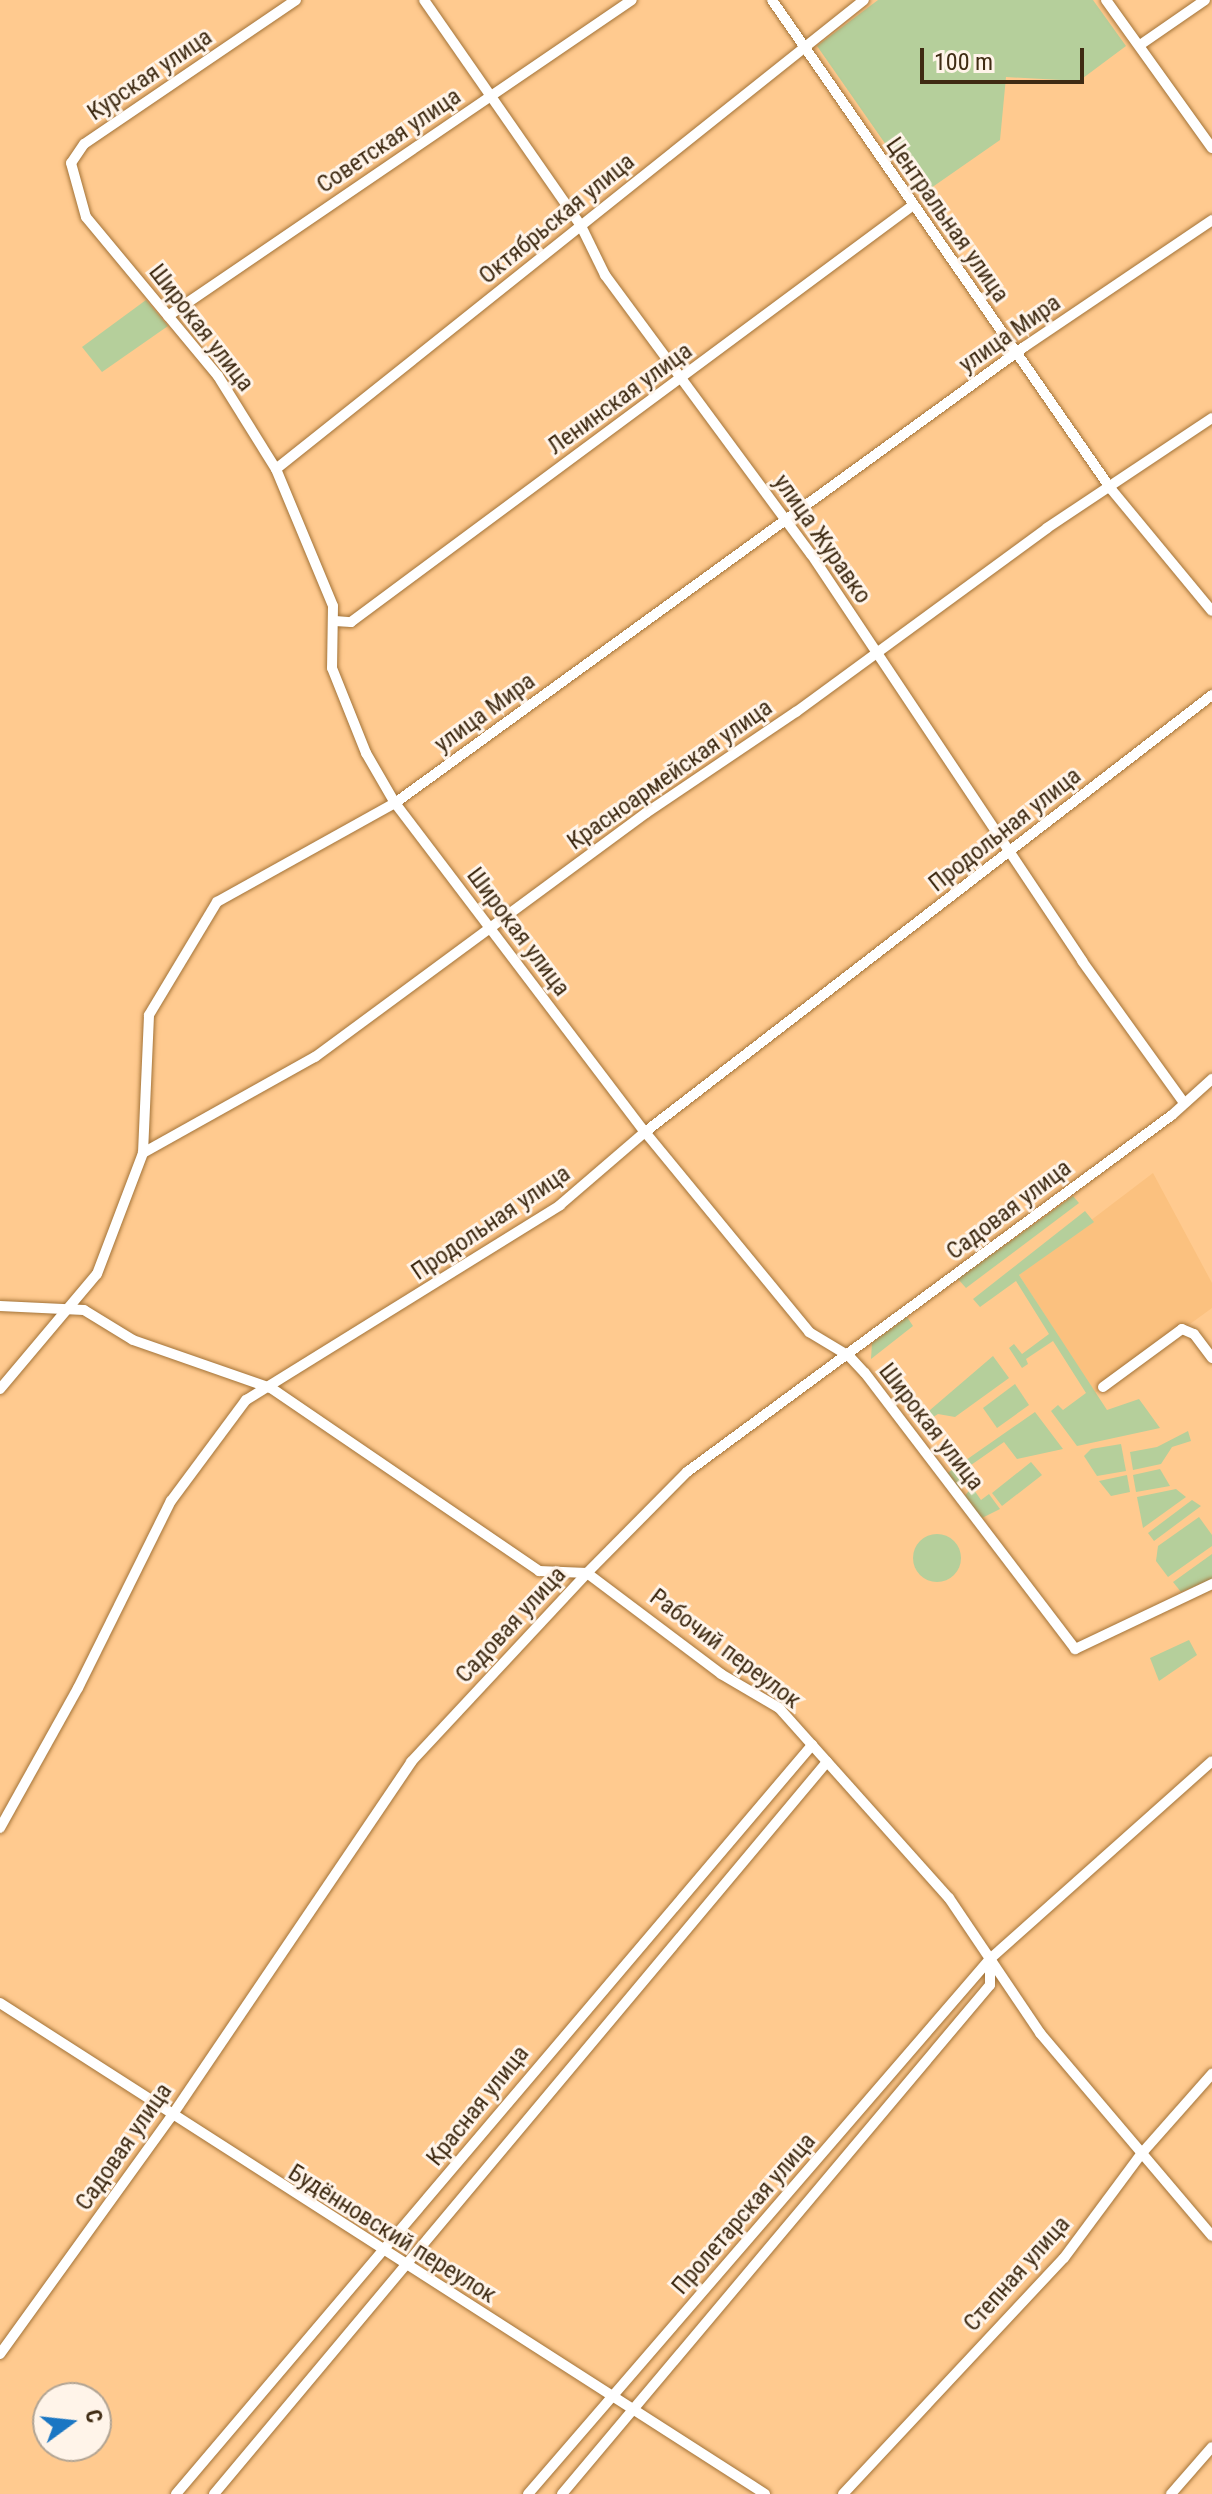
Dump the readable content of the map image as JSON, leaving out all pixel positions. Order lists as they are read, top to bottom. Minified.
{"streets":{"street":["Курская улица","Советская улица","Октябрьская улица","Центральная улица","Широкая улица","улица Мира","Ленинская улица","улица Журавко","Красноармейская улица","Продольная улица","Садовая улица","Рабочий переулок","Красная улица","Пролетарская улица","Будённовский переулок","Степная улица"]},"crossings":[["Курская улица","Широкая улица"],["Советская улица","Широкая улица"],["Советская улица","улица Журавко"],["Октябрьская улица","Центральная улица"],["Октябрьская улица","Широкая улица"],["Октябрьская улица","улица Журавко"],["Центральная улица","улица Мира"],["Центральная улица","Ленинская улица"],["Центральная улица","Красноармейская улица"],["Широкая улица","улица Мира"],["Широкая улица","Ленинская улица"],["Широкая улица","Красноармейская улица"],["Широкая улица","Продольная улица"],["Широкая улица","Садовая улица"],["улица Мира","улица Журавко"],["улица Мира","Красноармейская улица"],["Ленинская улица","улица Журавко"],["улица Журавко","Красноармейская улица"],["улица Журавко","Продольная улица"],["улица Журавко","Садовая улица"],["Садовая улица","Рабочий переулок"],["Садовая улица","Будённовский переулок"],["Рабочий переулок","Красная улица"],["Рабочий переулок","Пролетарская улица"],["Рабочий переулок","Степная улица"],["Красная улица","Будённовский переулок"],["Пролетарская улица","Будённовский переулок"]],"scale_bar":"100 m","north":"right"}
